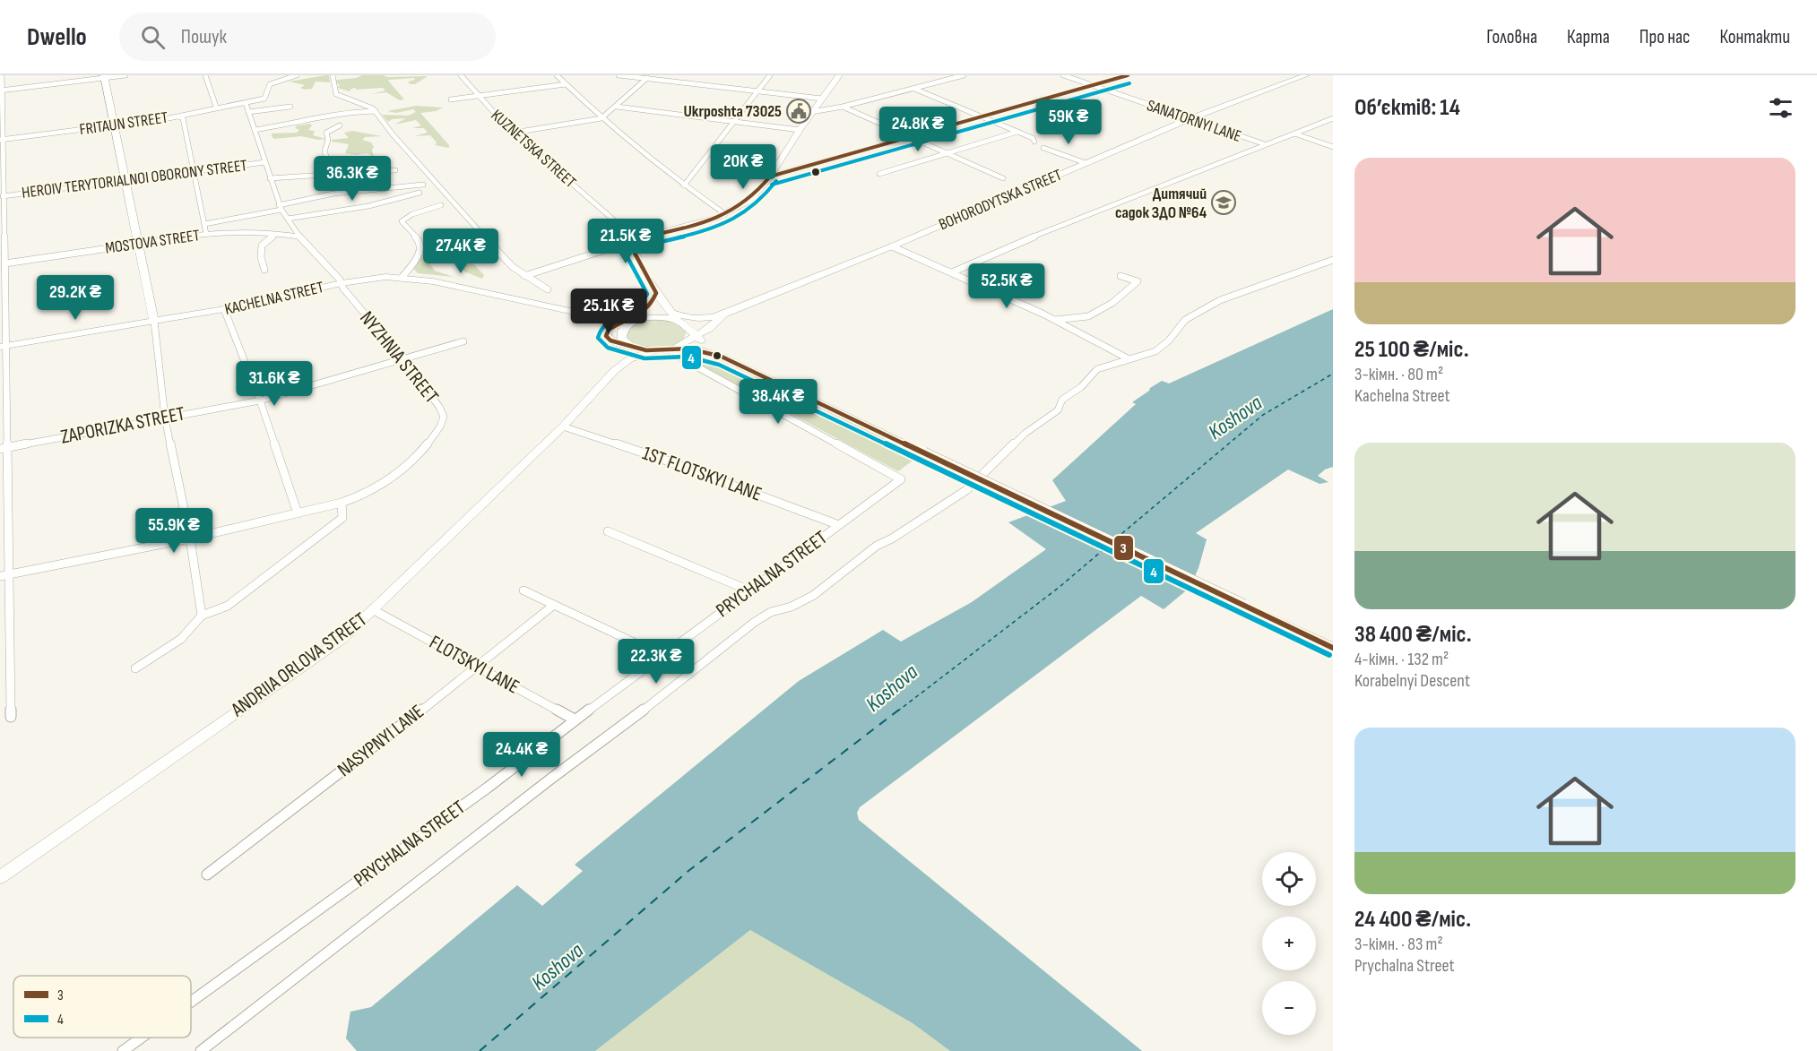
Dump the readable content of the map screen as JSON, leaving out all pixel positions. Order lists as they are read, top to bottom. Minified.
{"streets":{"street":["SANATORNYI LANE","FRITAUN STREET","KUZNETSKA STREET","HEROIV TERYTORIALNOI OBORONY STREET","BOHORODYTSKA STREET","MOSTOVA STREET","KACHELNA STREET","NYZHNIA STREET","ZAPORIZKA STREET","1ST FLOTSKYI LANE","PRYCHALNA STREET","ANDRIIA ORLOVA STREET","FLOTSKYI LANE","NASYPNYI LANE"]},"crossings":[["SANATORNYI LANE","BOHORODYTSKA STREET"],["FRITAUN STREET","NYZHNIA STREET"],["HEROIV TERYTORIALNOI OBORONY STREET","NYZHNIA STREET"],["BOHORODYTSKA STREET","KACHELNA STREET"],["BOHORODYTSKA STREET","PRYCHALNA STREET"],["MOSTOVA STREET","NYZHNIA STREET"],["KACHELNA STREET","NYZHNIA STREET"],["KACHELNA STREET","ANDRIIA ORLOVA STREET"],["NYZHNIA STREET","ZAPORIZKA STREET"],["1ST FLOTSKYI LANE","PRYCHALNA STREET"],["1ST FLOTSKYI LANE","ANDRIIA ORLOVA STREET"],["PRYCHALNA STREET","FLOTSKYI LANE"],["ANDRIIA ORLOVA STREET","FLOTSKYI LANE"],["FLOTSKYI LANE","NASYPNYI LANE"]],"water":["Koshova"],"places":{"public building":["Ukrposhta 73025"],"school or university":["Дитячий садок ЗДО №64"]},"lines":["transit line 3","transit line 4"],"legend":["3","4"],"page":{"header":"Dwello","search":"Пошук","nav":["Головна","Карта","Про нас","Контакти"],"heading":"Об’єктів: 14","price":["59K ₴","24.8K ₴","20K ₴","36.3K ₴","21.5K ₴","27.4K ₴","52.5K ₴","29.2K ₴","25.1K ₴","31.6K ₴","38.4K ₴","55.9K ₴","22.3K ₴","24.4K ₴"],"list":[{"name":"25 100 ₴/міс.","note":"3-кімн. · 80 m² · Kachelna Street"},{"name":"38 400 ₴/міс.","note":"4-кімн. · 132 m² · Korabelnyi Descent"},{"name":"24 400 ₴/міс.","note":"3-кімн. · 83 m² · Prychalna Street"}],"map_buttons":["+","−"]}}
